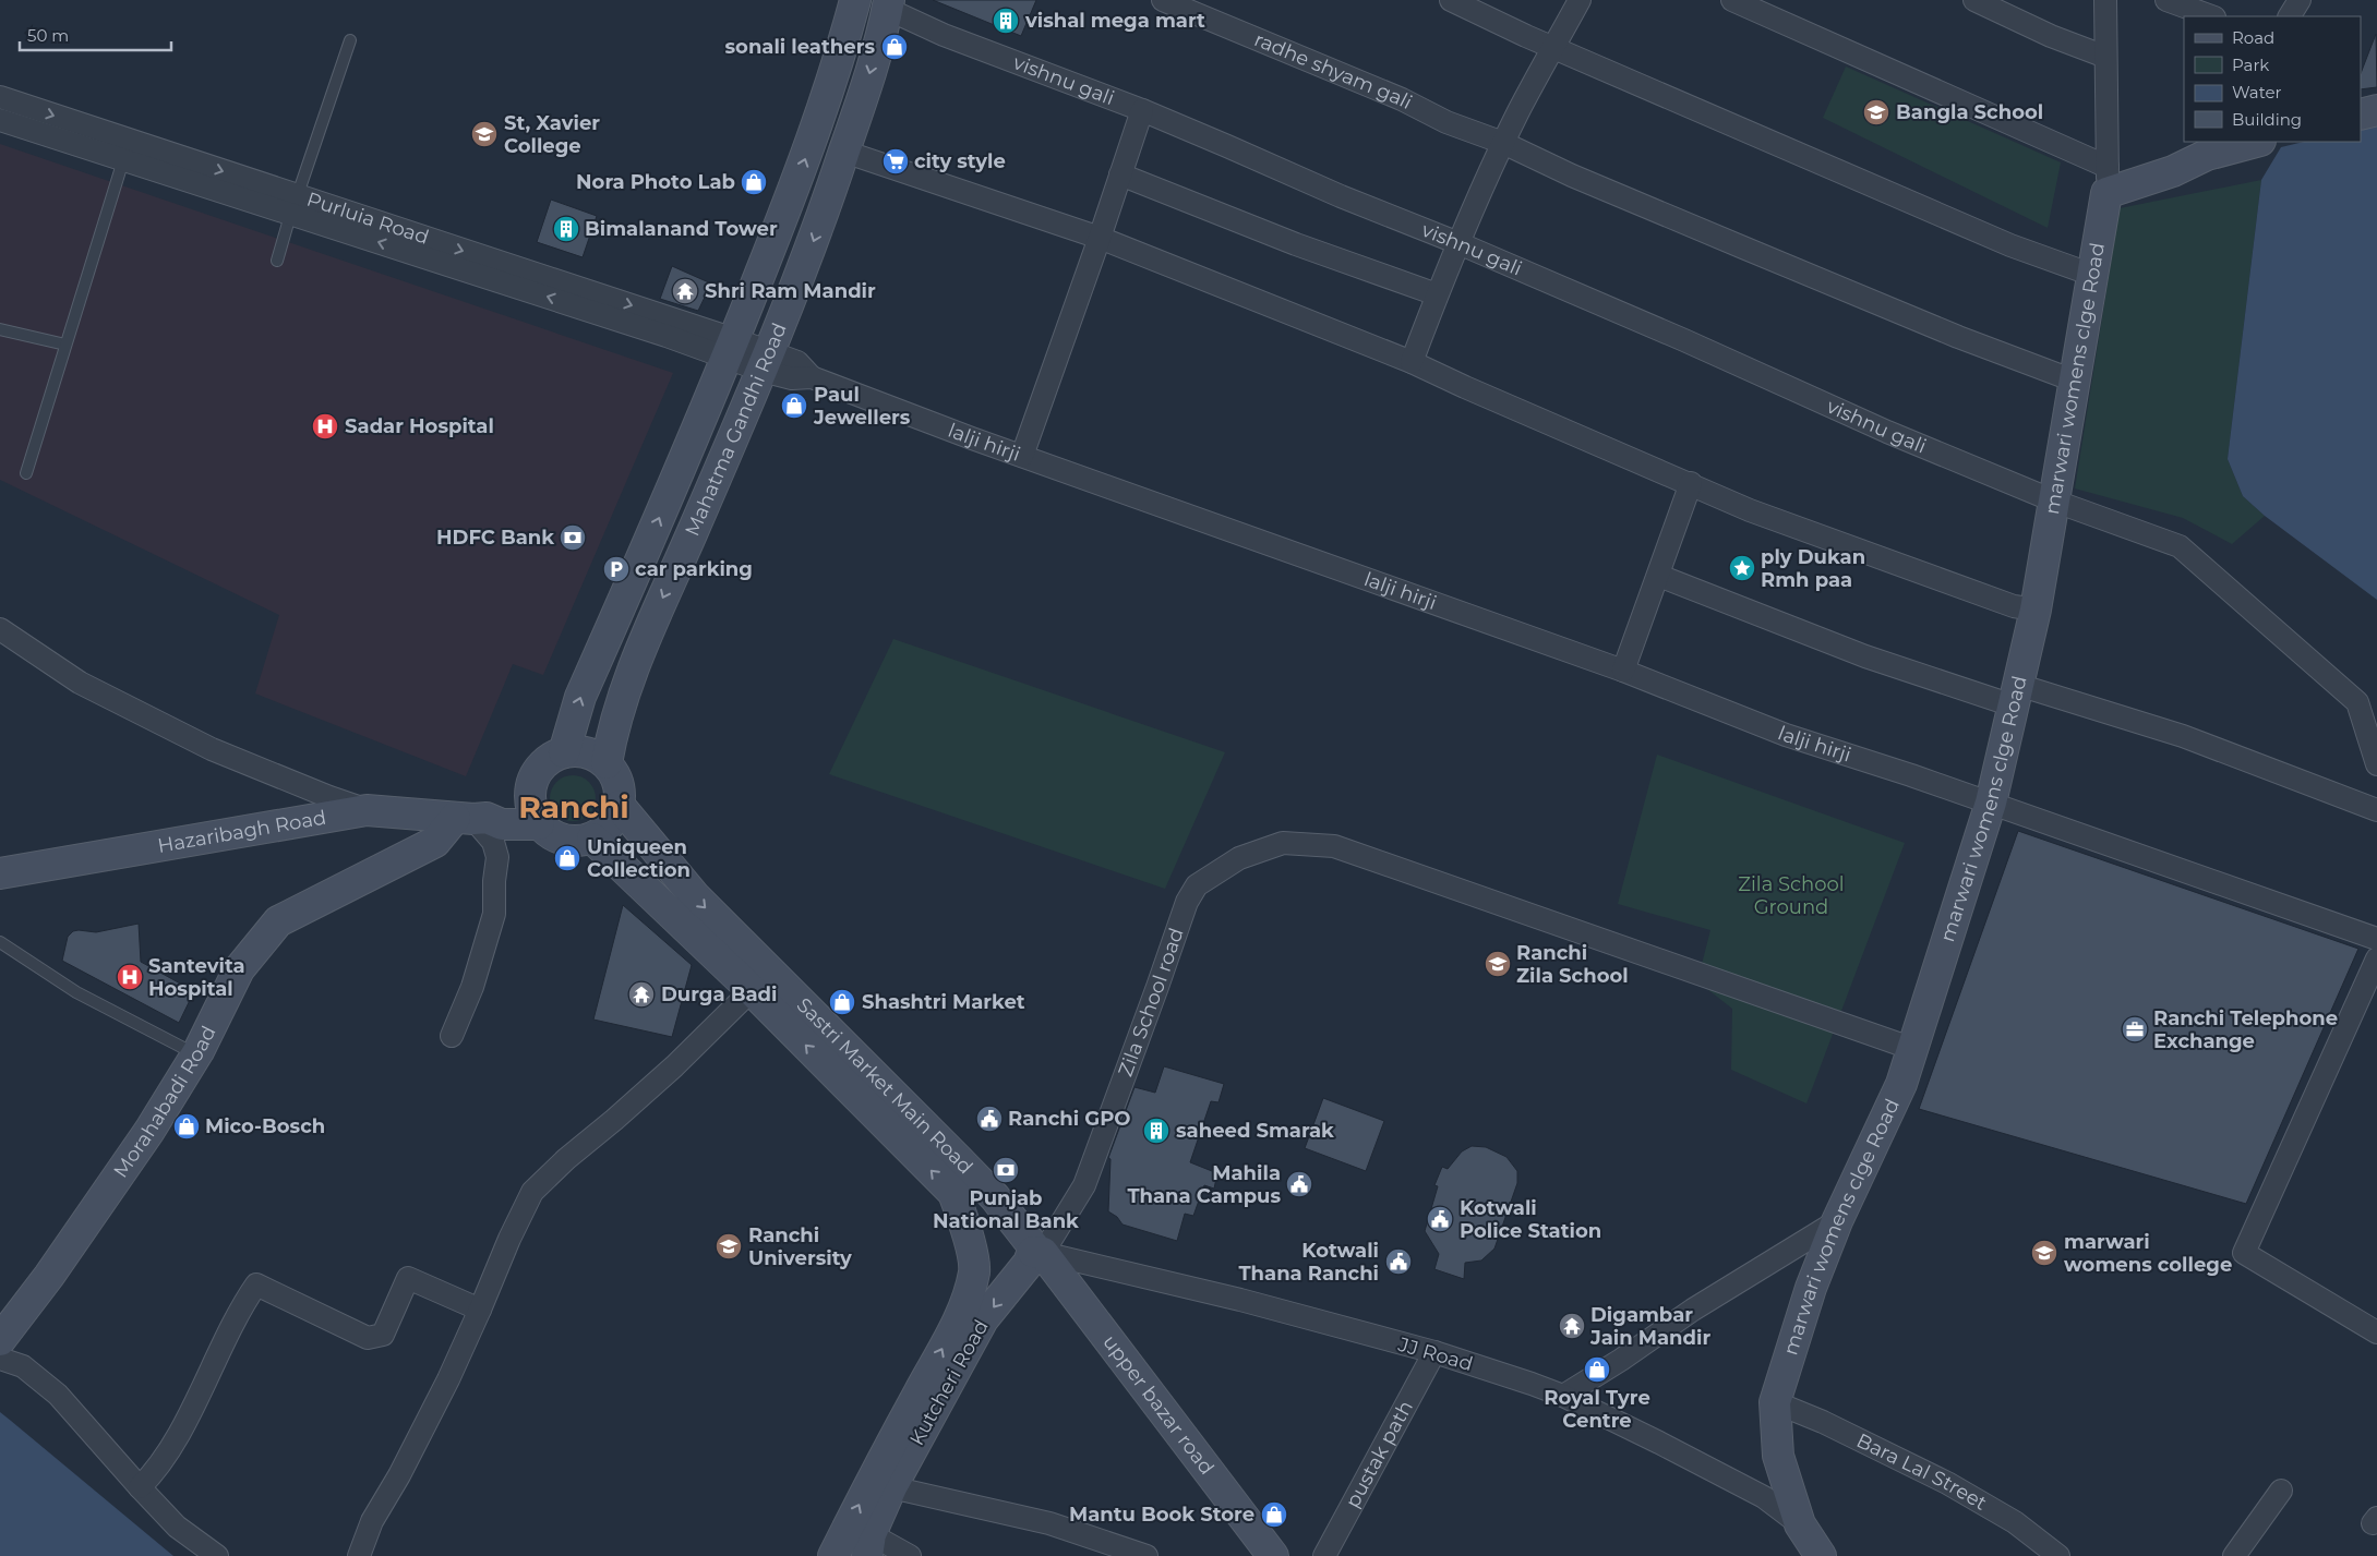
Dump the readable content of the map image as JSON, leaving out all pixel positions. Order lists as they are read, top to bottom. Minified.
{"streets":{"main road":["marwari womens clge Road","Mahatma Gandhi Road","Hazaribagh Road","Sastri Market Main Road","Morahabadi Road","Kutcheri Road","upper bazar road"],"street":["radhe shyam gali","vishnu gali","Purluia Road","lalji hirji","Zila School road","JJ Road","pustak path","Bara Lal Street"]},"crossings":[["radhe shyam gali","marwari womens clge Road"],["vishnu gali","marwari womens clge Road"],["vishnu gali","Mahatma Gandhi Road"],["Purluia Road","Mahatma Gandhi Road"],["Purluia Road","lalji hirji"],["marwari womens clge Road","lalji hirji"],["marwari womens clge Road","Zila School road"],["marwari womens clge Road","Bara Lal Street"],["Mahatma Gandhi Road","lalji hirji"],["Mahatma Gandhi Road","Hazaribagh Road"],["Mahatma Gandhi Road","Sastri Market Main Road"],["Hazaribagh Road","Sastri Market Main Road"],["Hazaribagh Road","Morahabadi Road"],["Zila School road","Sastri Market Main Road"],["Zila School road","JJ Road"],["Zila School road","Kutcheri Road"],["Zila School road","upper bazar road"],["Sastri Market Main Road","JJ Road"],["Sastri Market Main Road","Kutcheri Road"],["Sastri Market Main Road","upper bazar road"],["JJ Road","Kutcheri Road"],["JJ Road","upper bazar road"],["JJ Road","pustak path"],["Kutcheri Road","upper bazar road"]],"one_way":["Kutcheri Road"],"districts":["Ranchi"],"parks":["Zila School Ground"],"places":{"building":["vishal mega mart","Bimalanand Tower","saheed Smarak"],"shop":["sonali leathers","Nora Photo Lab","Paul Jewellers","Uniqueen Collection","Shashtri Market","Mico-Bosch","Royal Tyre Centre","Mantu Book Store"],"school or university":["Bangla School","St, Xavier College","Ranchi Zila School","Ranchi University","marwari womens college"],"supermarket":["city style"],"temple":["Shri Ram Mandir","Durga Badi","Digambar Jain Mandir"],"hospital":["Sadar Hospital","Santevita Hospital"],"bank":["HDFC Bank","Punjab National Bank"],"place":["ply Dukan Rmh paa"],"parking":["car parking"],"office":["Ranchi Telephone Exchange"],"public building":["Ranchi GPO","Mahila Thana Campus","Kotwali Police Station","Kotwali Thana Ranchi"]},"legend":["Road","Park","Water","Building"],"scale_bar":"50 m"}
